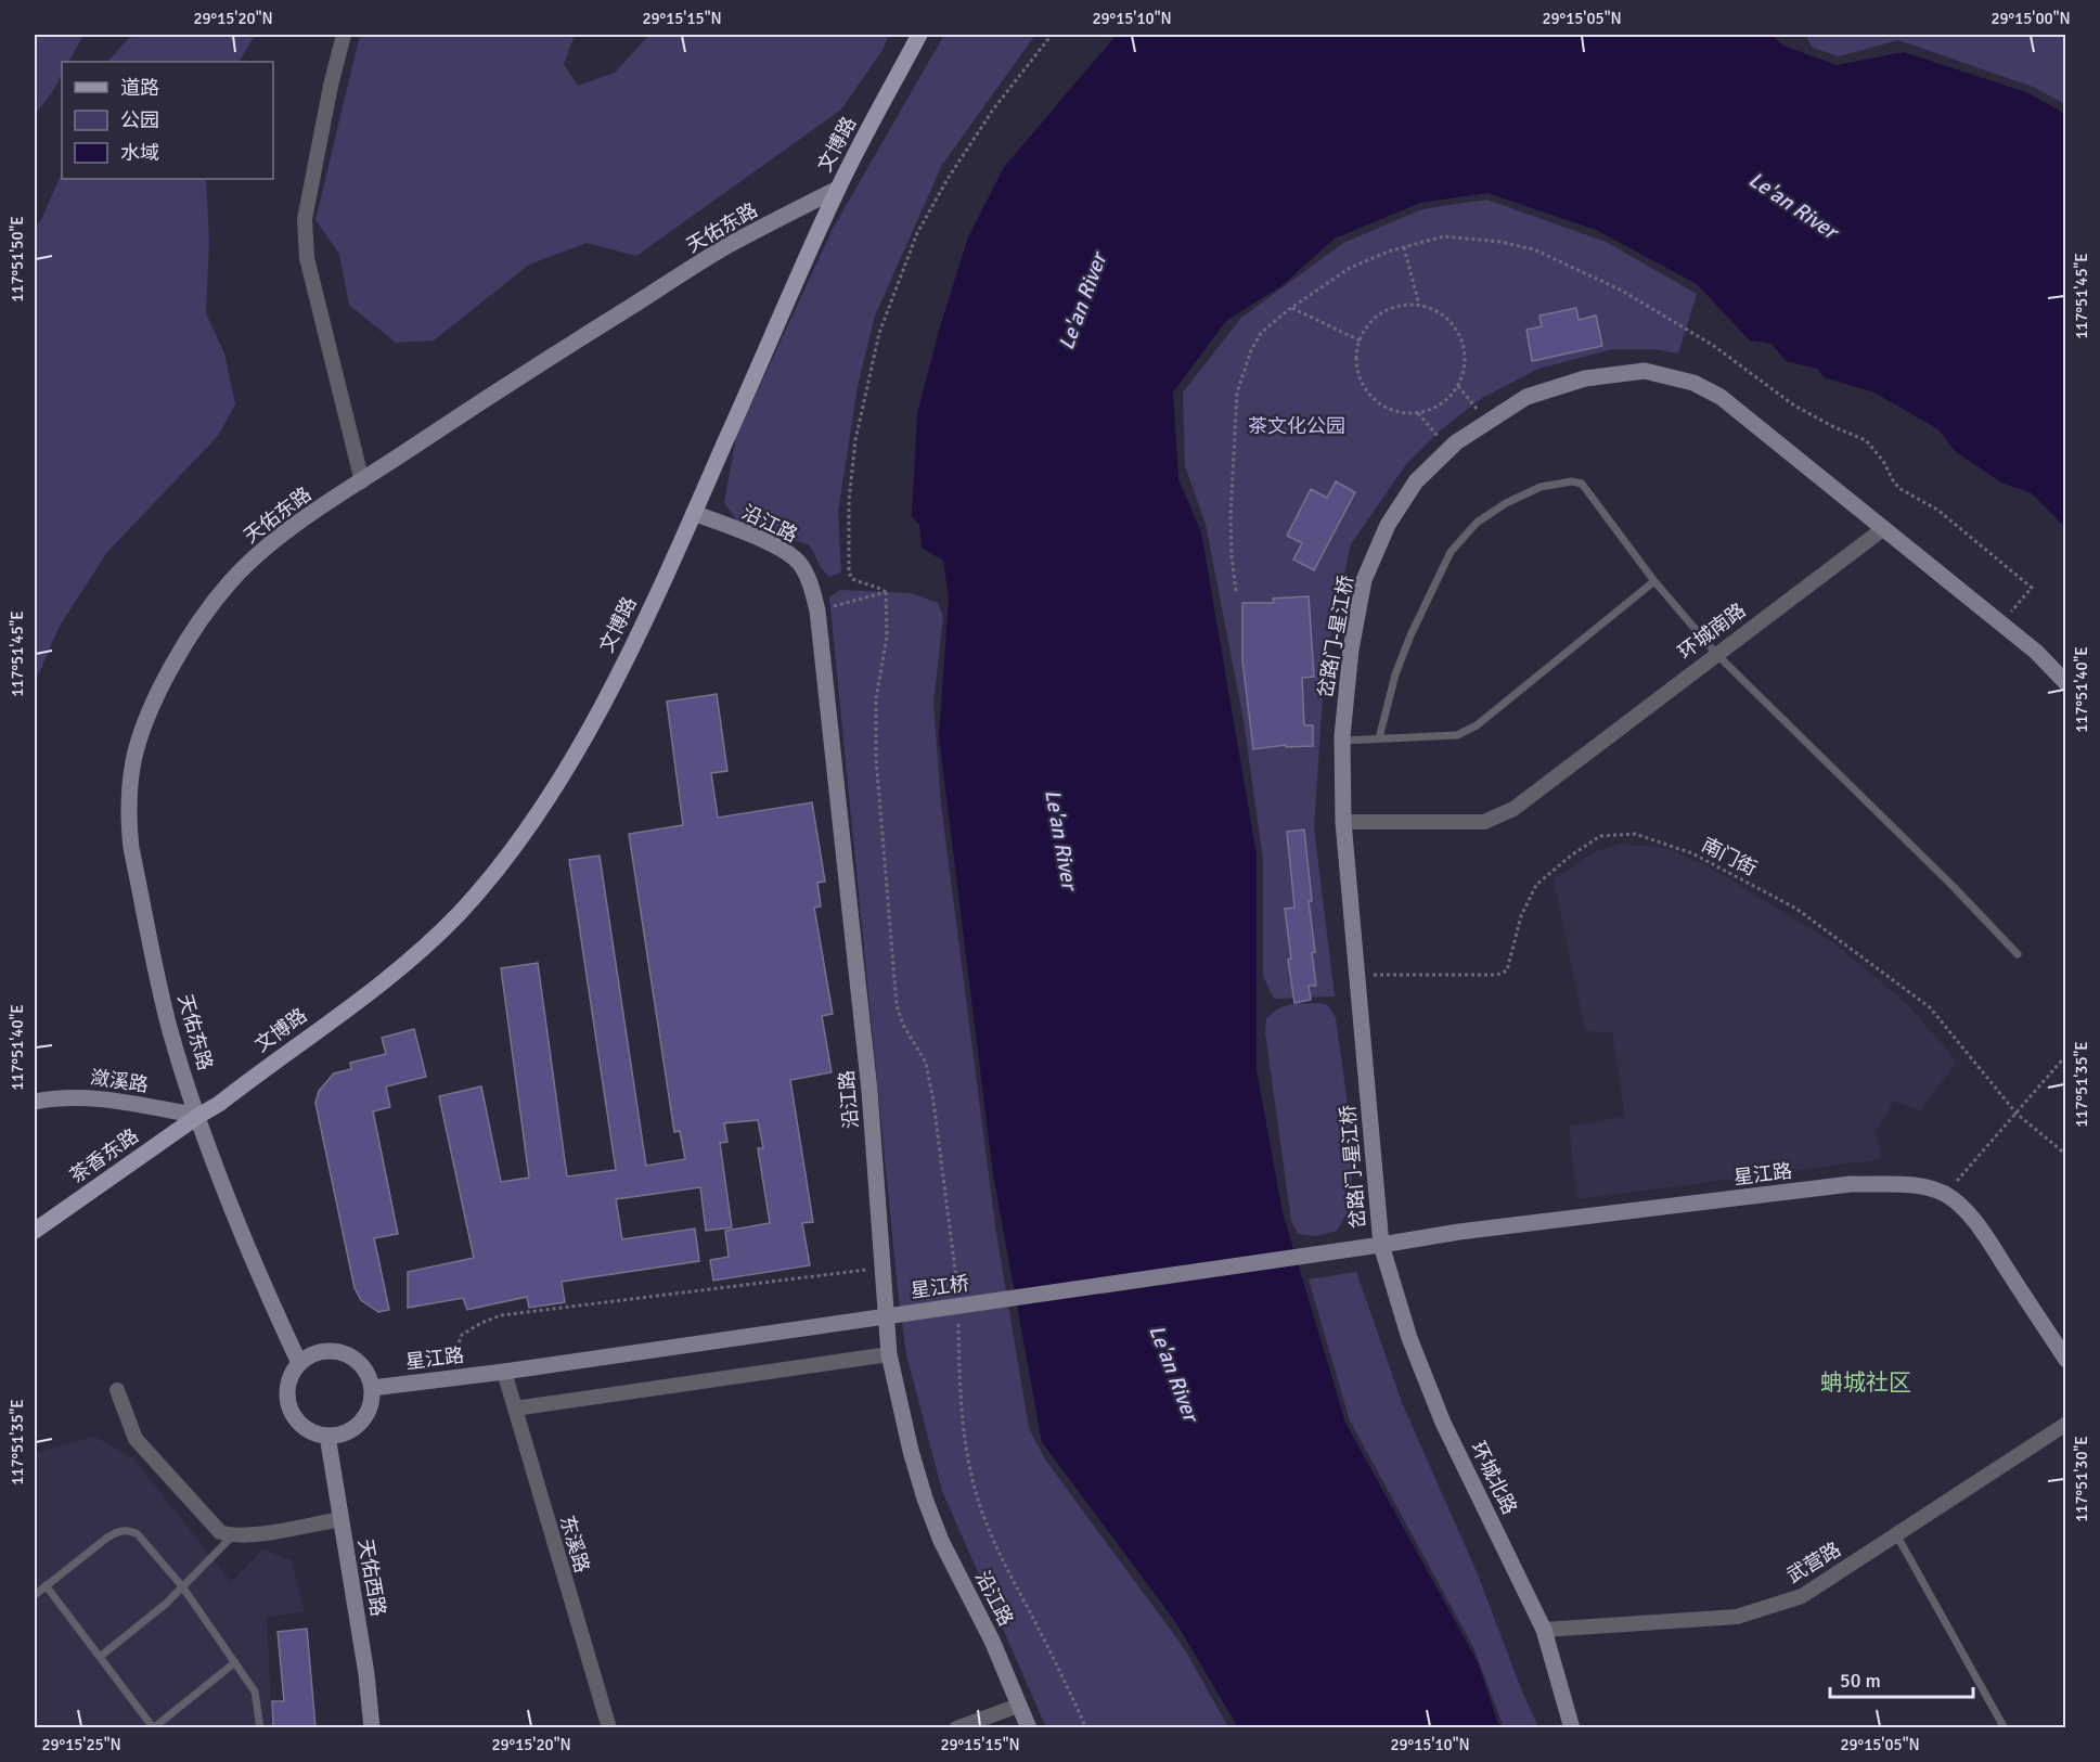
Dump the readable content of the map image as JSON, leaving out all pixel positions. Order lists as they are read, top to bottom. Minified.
{"streets":{"main road":["文博路","茶香东路"],"street":["天佑东路","沿江路","环城南路","岔路门-星江桥","潋溪路","星江路","星江桥","环城北路","东溪路","武营路","天佑西路"],"path":["南门街"]},"crossings":[["文博路","天佑东路"],["文博路","沿江路"],["文博路","潋溪路"],["文博路","茶香东路"],["天佑东路","潋溪路"],["天佑东路","茶香东路"],["环城南路","岔路门-星江桥"],["岔路门-星江桥","南门街"],["岔路门-星江桥","星江路"],["岔路门-星江桥","星江桥"],["岔路门-星江桥","环城北路"],["潋溪路","茶香东路"],["星江路","星江桥"],["星江路","环城北路"],["星江路","东溪路"],["星江路","天佑西路"],["星江桥","环城北路"],["星江桥","东溪路"],["环城北路","武营路"]],"districts":["蚺城社区"],"water":["Le'an River"],"parks":["茶文化公园"],"legend":["道路","公园","水域"],"scale_bar":"50 m","coordinates":["29°15'20\"N","29°15'15\"N","29°15'10\"N","29°15'05\"N","29°15'00\"N","117°51'50\"E","117°51'45\"E","117°51'40\"E","117°51'35\"E","117°51'30\"E","29°15'25\"N"]}
